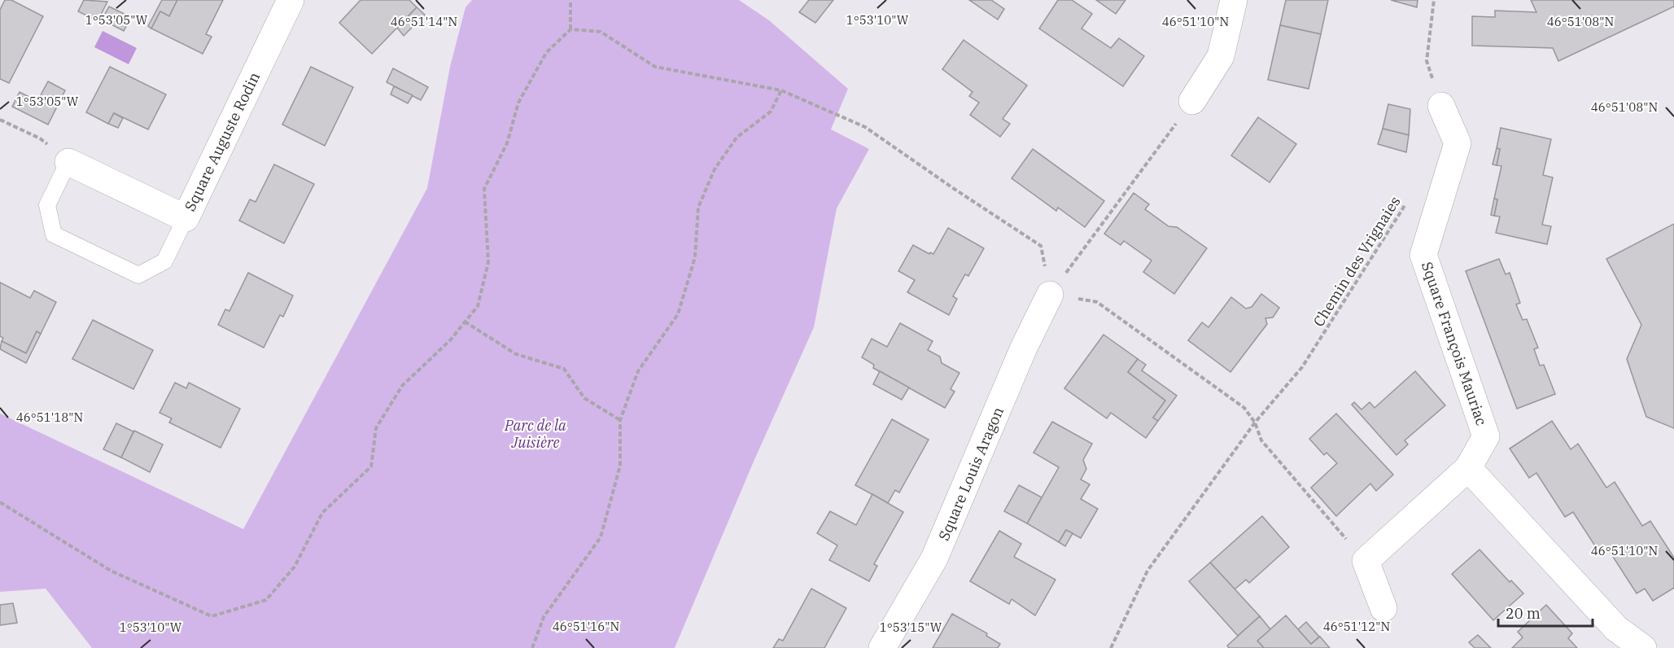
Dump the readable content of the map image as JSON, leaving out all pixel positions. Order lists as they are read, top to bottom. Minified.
{"streets":{"street":["Square Auguste Rodin","Square François Mauriac","Square Louis Aragon"],"path":["Chemin des Vrignaies"]},"parks":["Parc de la Juisière"],"scale_bar":"20 m","coordinates":["1°53'05\"W","1°53'10\"W","46°51'10\"N","46°51'14\"N","46°51'08\"N","46°51'18\"N","46°51'16\"N","46°51'12\"N","1°53'15\"W"]}
